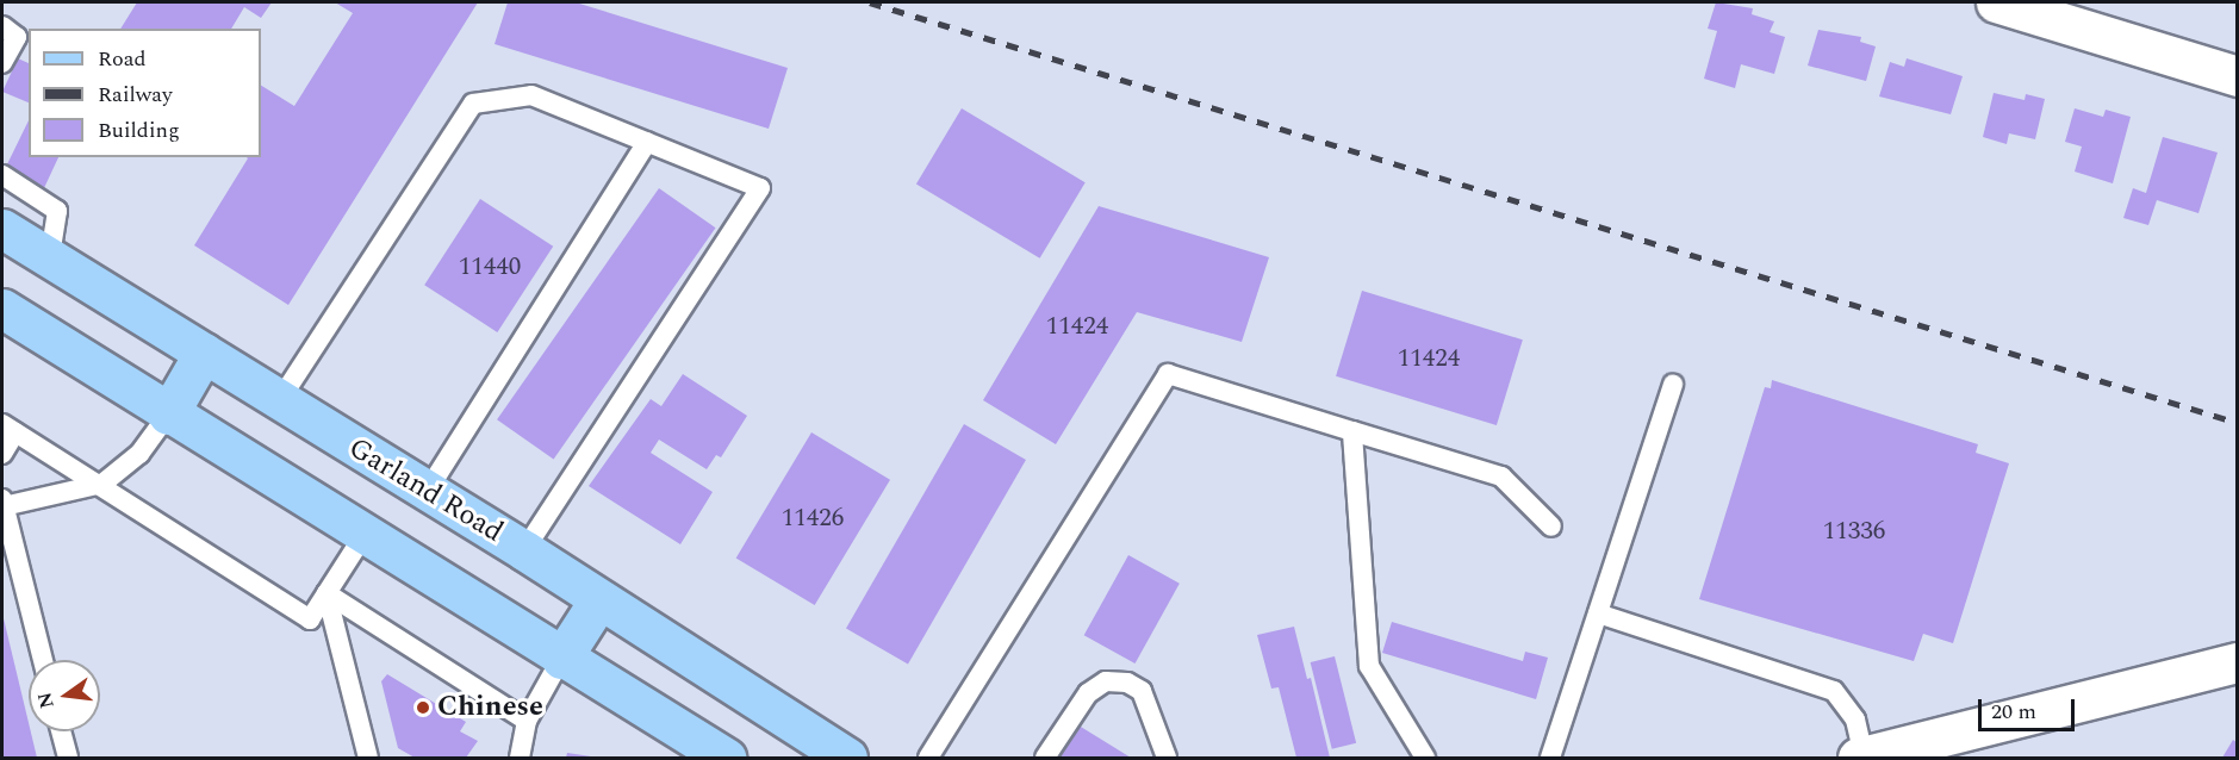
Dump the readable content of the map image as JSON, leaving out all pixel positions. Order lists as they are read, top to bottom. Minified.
{"streets":{"main road":["Garland Road"]},"places":["Chinese"],"house_numbers":["11440","11424","11424","11426","11336"],"legend":["Road","Railway","Building"],"scale_bar":"20 m","north":"left"}
